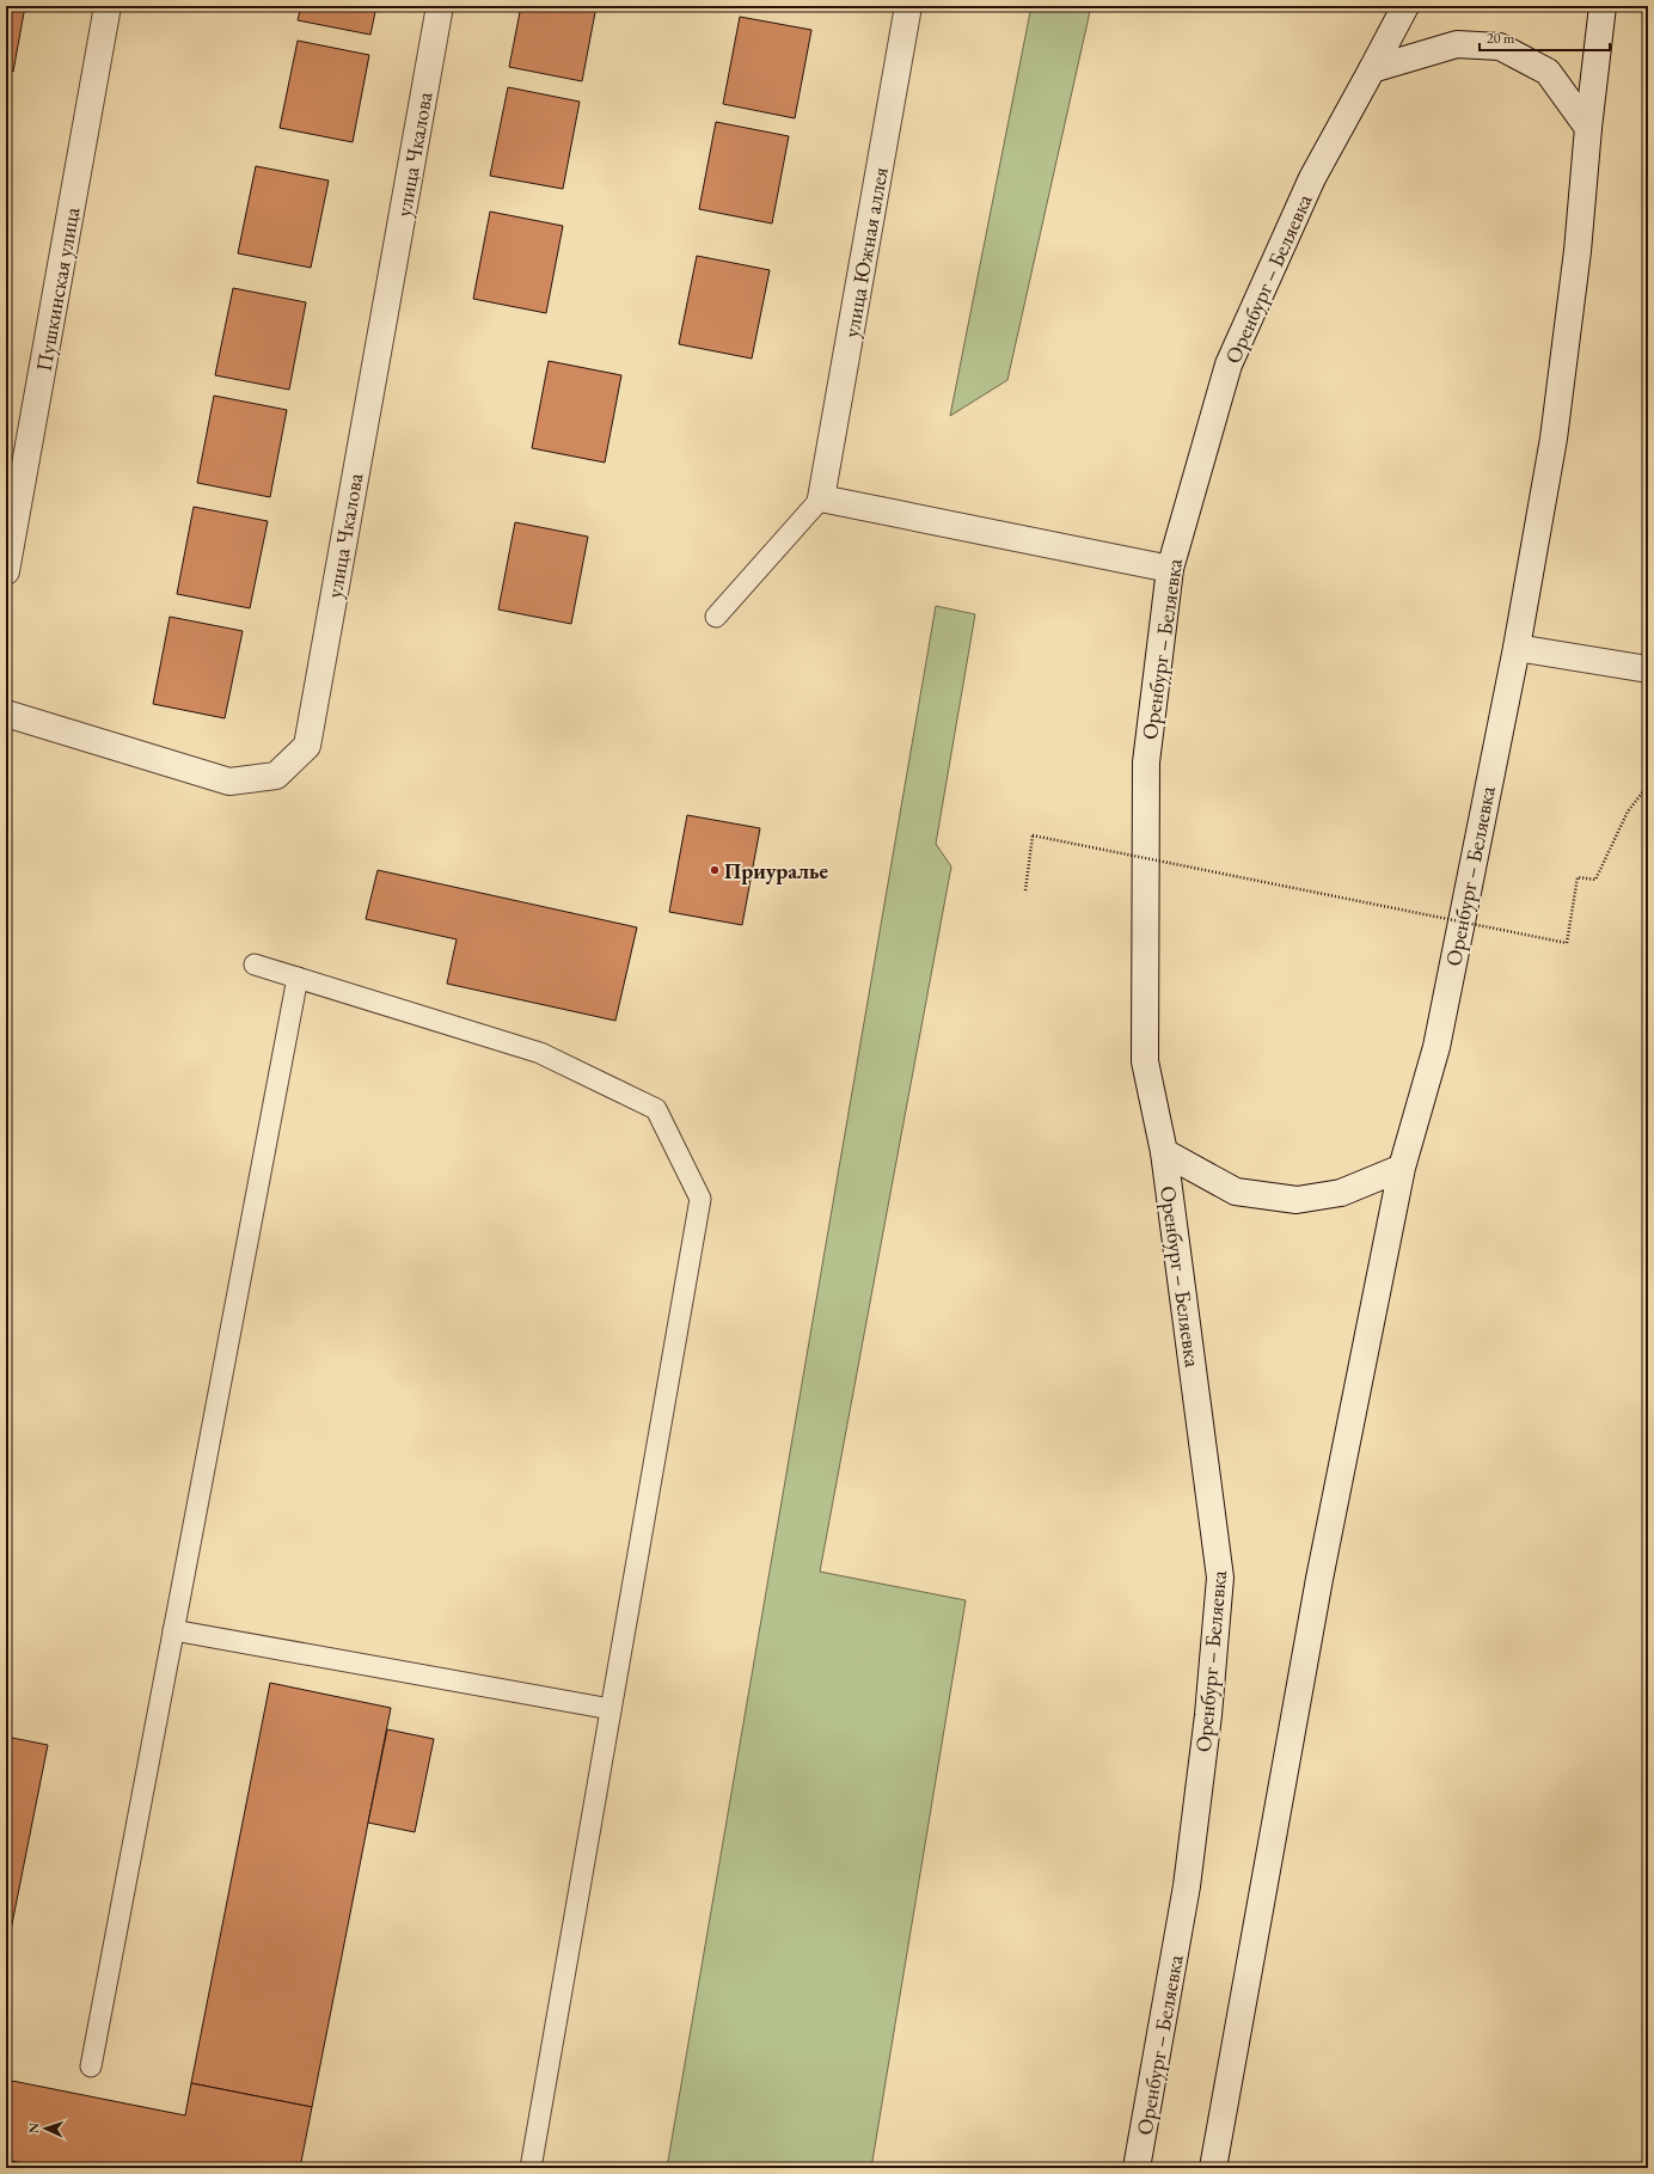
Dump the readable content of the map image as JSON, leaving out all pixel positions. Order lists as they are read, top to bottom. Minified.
{"streets":{"main road":["улица Чкалова","улица Южная аллея","Оренбург – Беляевка","Пушкинская улица"]},"places":["Приуралье"],"scale_bar":"20 m","north":"left"}
